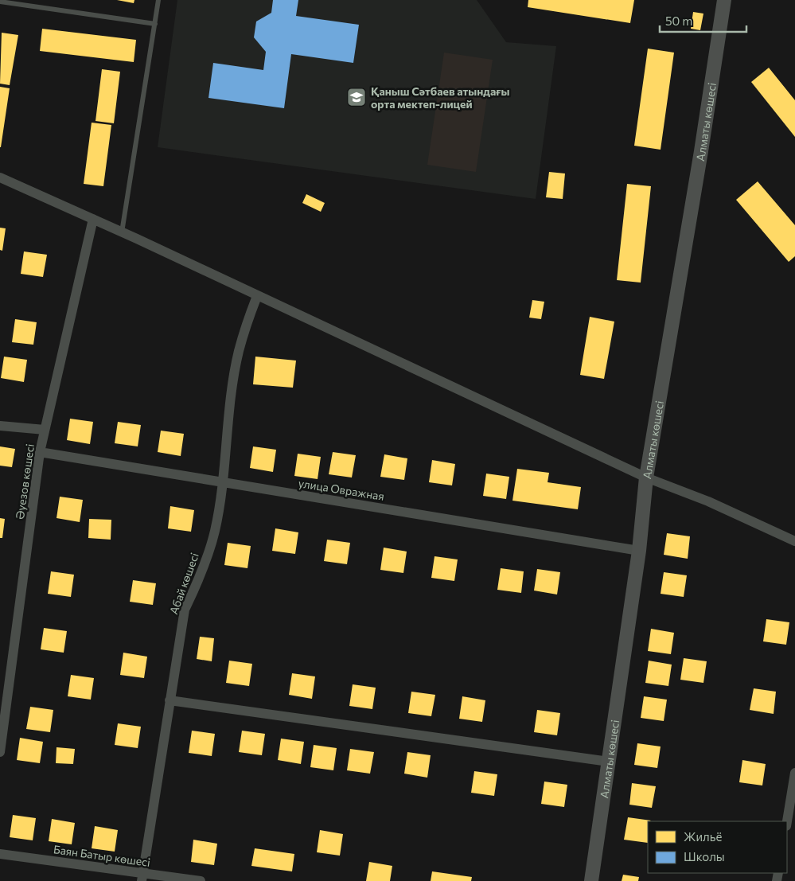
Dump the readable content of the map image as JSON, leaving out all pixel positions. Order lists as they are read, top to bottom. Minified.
{"streets":{"street":["Алматы көшесі","Әуезов көшесі","улица Овражная","Абай көшесі","Баян Батыр көшесі"]},"crossings":[["Алматы көшесі","улица Овражная"],["Әуезов көшесі","улица Овражная"],["улица Овражная","Абай көшесі"],["Абай көшесі","Баян Батыр көшесі"]],"places":{"school or university":["Қаныш Сәтбаев атындағы орта мектеп-лицей"]},"legend":["Жильё","Школы"],"scale_bar":"50 m"}
